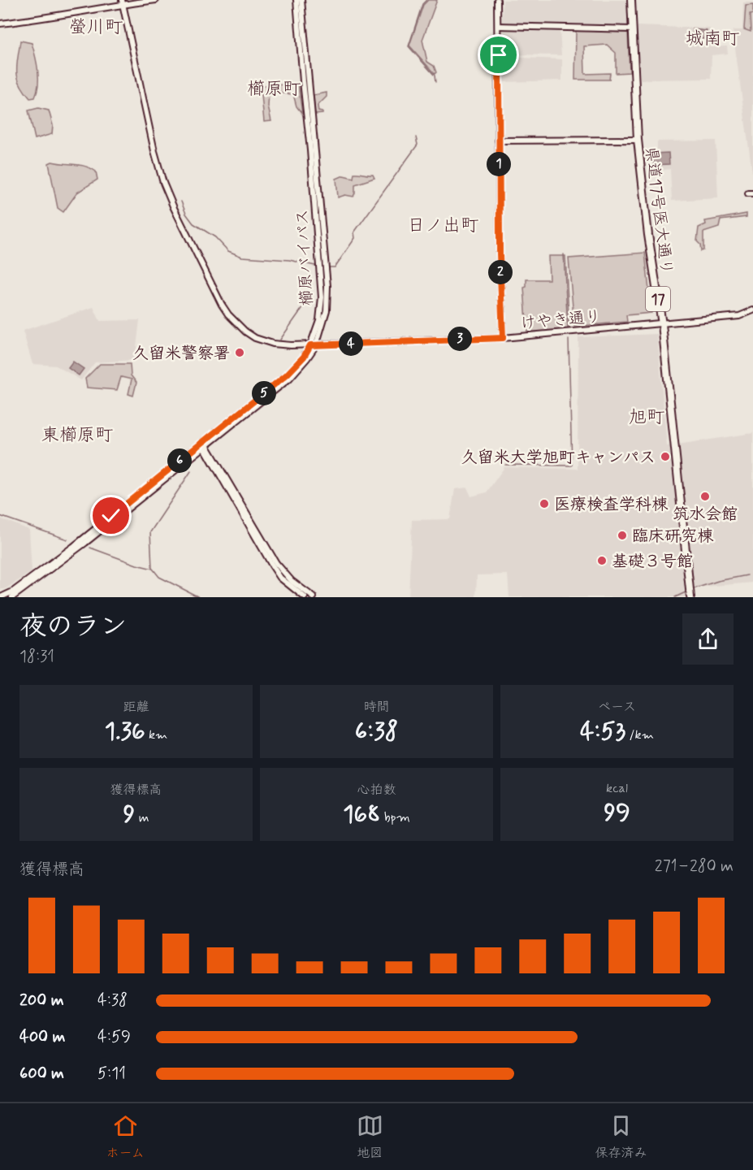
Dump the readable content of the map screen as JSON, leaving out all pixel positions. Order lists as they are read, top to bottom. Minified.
{"streets":{"main road":["県道17号医大通り","17"],"street":["櫛原バイパス","けやき通り"]},"crossings":[["県道17号医大通り","けやき通り"],["櫛原バイパス","けやき通り"]],"districts":["螢川町","城南町","櫛原町","日ノ出町","旭町","東櫛原町"],"places":["久留米警察署","久留米大学旭町キャンパス","筑水会館","医療検査学科棟","臨床研究棟","基礎３号館"],"page":{"pins":["1","2","3","4","5","6"],"heading":["夜のラン","18:31"],"stats":[["距離","1.36 km"],["時間","6:38"],["ペース","4:53 /km"],["獲得標高","9 m"],["心拍数","168 bpm"],["kcal","99"]],"chart":["獲得標高","271–280 m"],"list":[{"name":"200 m","note":"4:38"},{"name":"400 m","note":"4:59"},{"name":"600 m","note":"5:11"}],"tabs":["ホーム","地図","保存済み"]}}
